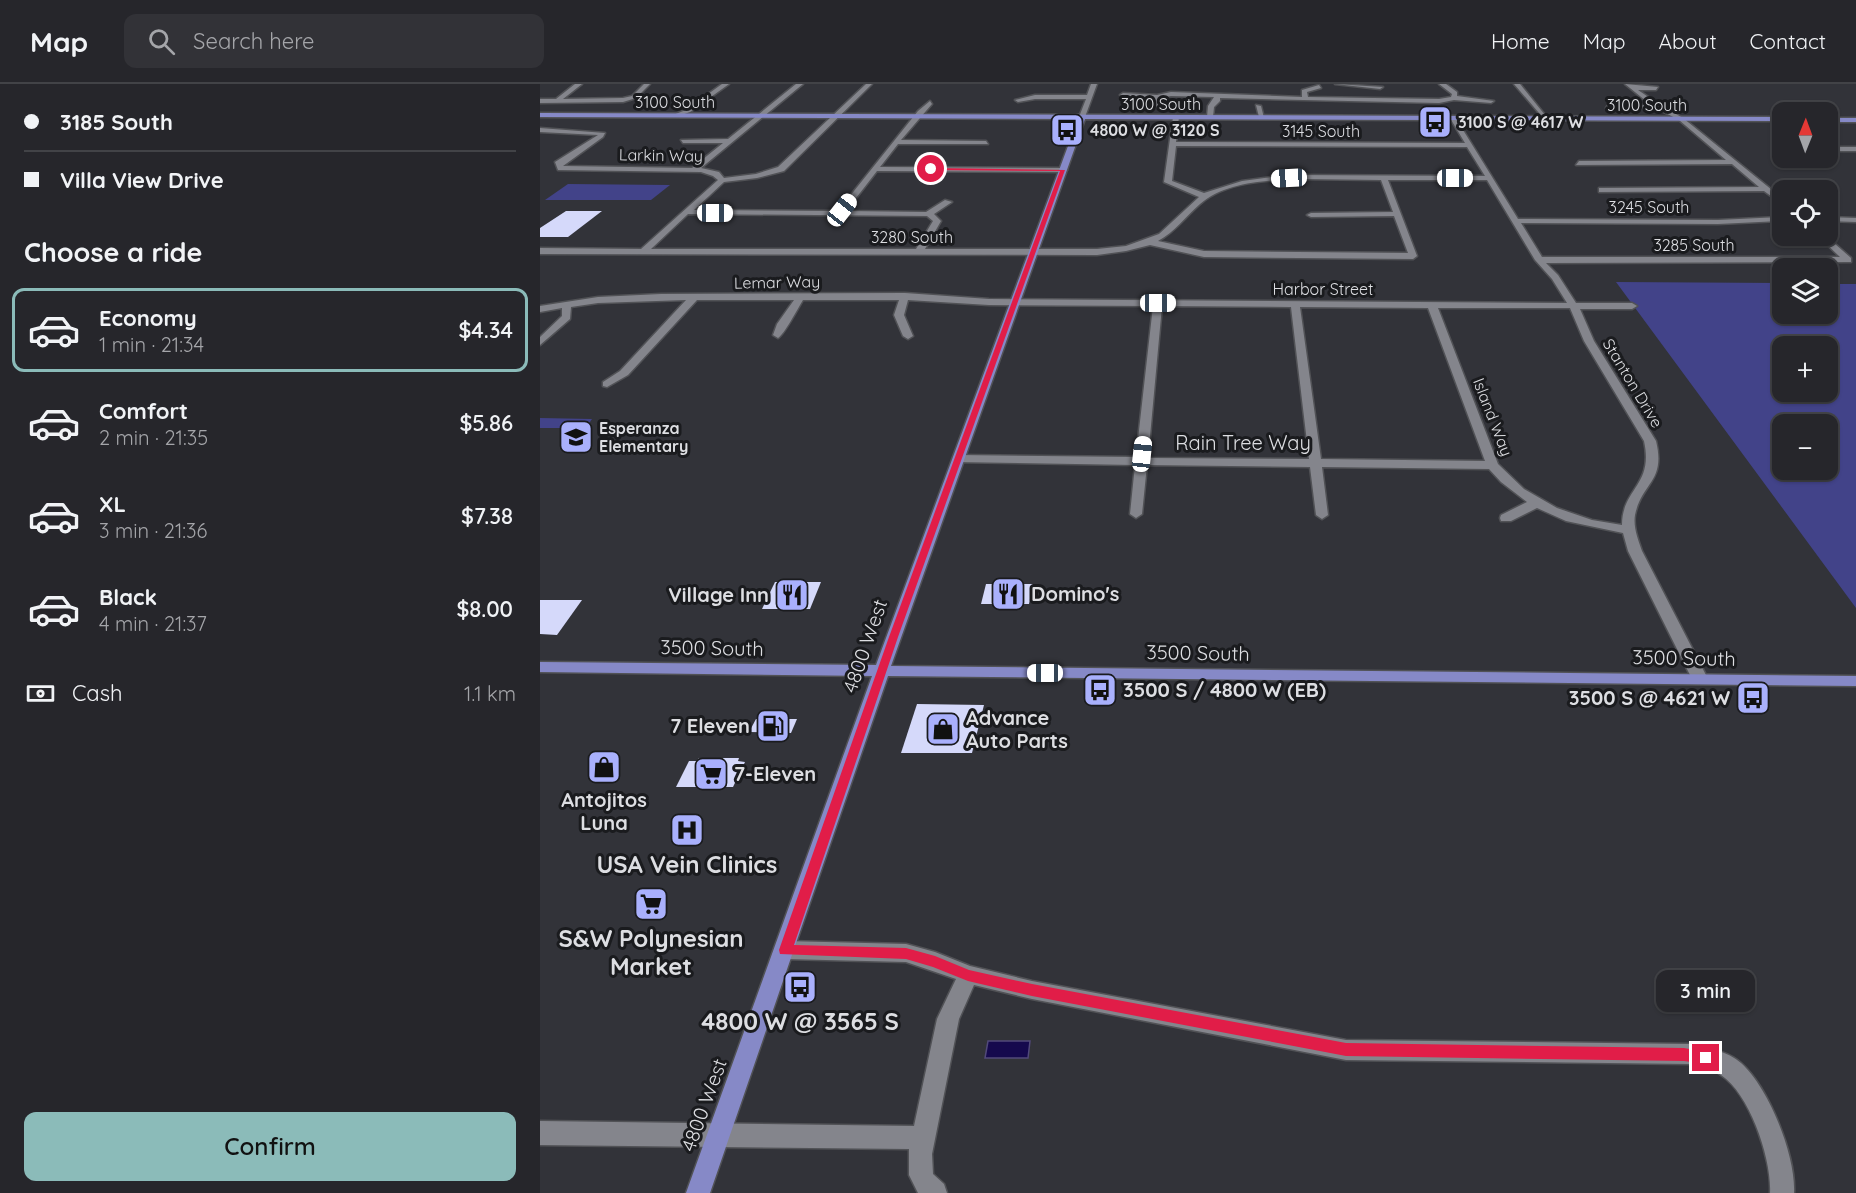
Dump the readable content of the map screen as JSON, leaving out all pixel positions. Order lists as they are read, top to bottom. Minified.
{"streets":{"main road":["3100 South","4800 West","3500 South"],"street":["3145 South","Larkin Way","3245 South","3280 South","3285 South","Lemar Way","Harbor Street","Stanton Drive","Island Way","Rain Tree Way"]},"crossings":[["3100 South","Stanton Drive"],["3100 South","4800 West"],["3145 South","Stanton Drive"],["Larkin Way","3280 South"],["3245 South","Stanton Drive"],["3280 South","4800 West"],["3285 South","Stanton Drive"],["Lemar Way","Harbor Street"],["Lemar Way","4800 West"],["Harbor Street","Stanton Drive"],["Harbor Street","Island Way"],["Harbor Street","4800 West"],["Stanton Drive","Island Way"],["Island Way","Rain Tree Way"],["Rain Tree Way","4800 West"],["4800 West","3500 South"]],"places":{"bus stop":["3100 S @ 4617 W","4800 W @ 3120 S","3500 S / 4800 W (EB)","3500 S @ 4621 W","4800 W @ 3565 S"],"school or university":["Esperanza Elementary"],"restaurant":["Domino's","Village Inn"],"fuel station":["7 Eleven"],"shop":["Advance Auto Parts","Antojitos Luna"],"supermarket":["7-Eleven","S&W Polynesian Market"],"hospital":["USA Vein Clinics"]},"north":"top","page":{"header":"Map","search":"Search here","nav":["Home","Map","About","Contact"],"banner":["3185 South","Villa View Drive"],"map_buttons":["+","−"],"heading":"Choose a ride","list":[{"name":"Economy","note":"1 min · 21:34","value":"$4.34"},{"name":"Comfort","note":"2 min · 21:35","value":"$5.86"},{"name":"XL","note":"3 min · 21:36","value":"$7.38"},{"name":"Black","note":"4 min · 21:37","value":"$8.00"}],"pay":["Cash","1.1 km"],"bubble":"3 min","buttons":"Confirm"}}
